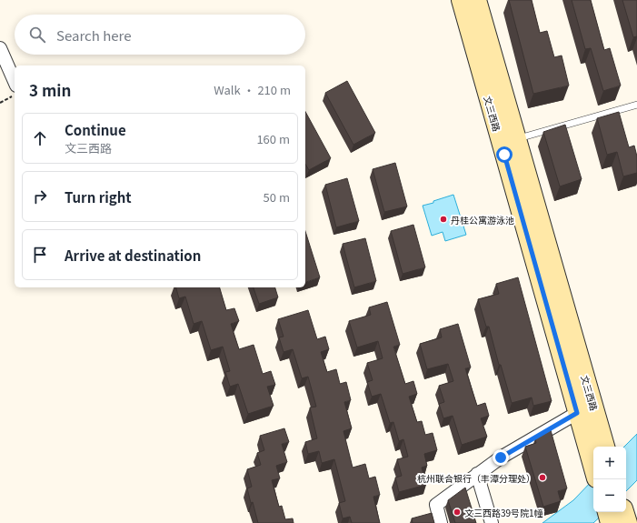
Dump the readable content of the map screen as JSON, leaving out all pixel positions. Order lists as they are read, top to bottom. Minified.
{"streets":{"main road":["文三西路"]},"places":["丹桂公寓游泳池","杭州联合银行（丰潭分理处）","文三西路39号院1幢"],"page":{"search":"Search here","heading":["3 min","Walk · 210 m"],"list":[["Continue","文三西路","160 m"],["Turn right","50 m"],"Arrive at destination"],"map_buttons":["+","−"]}}
